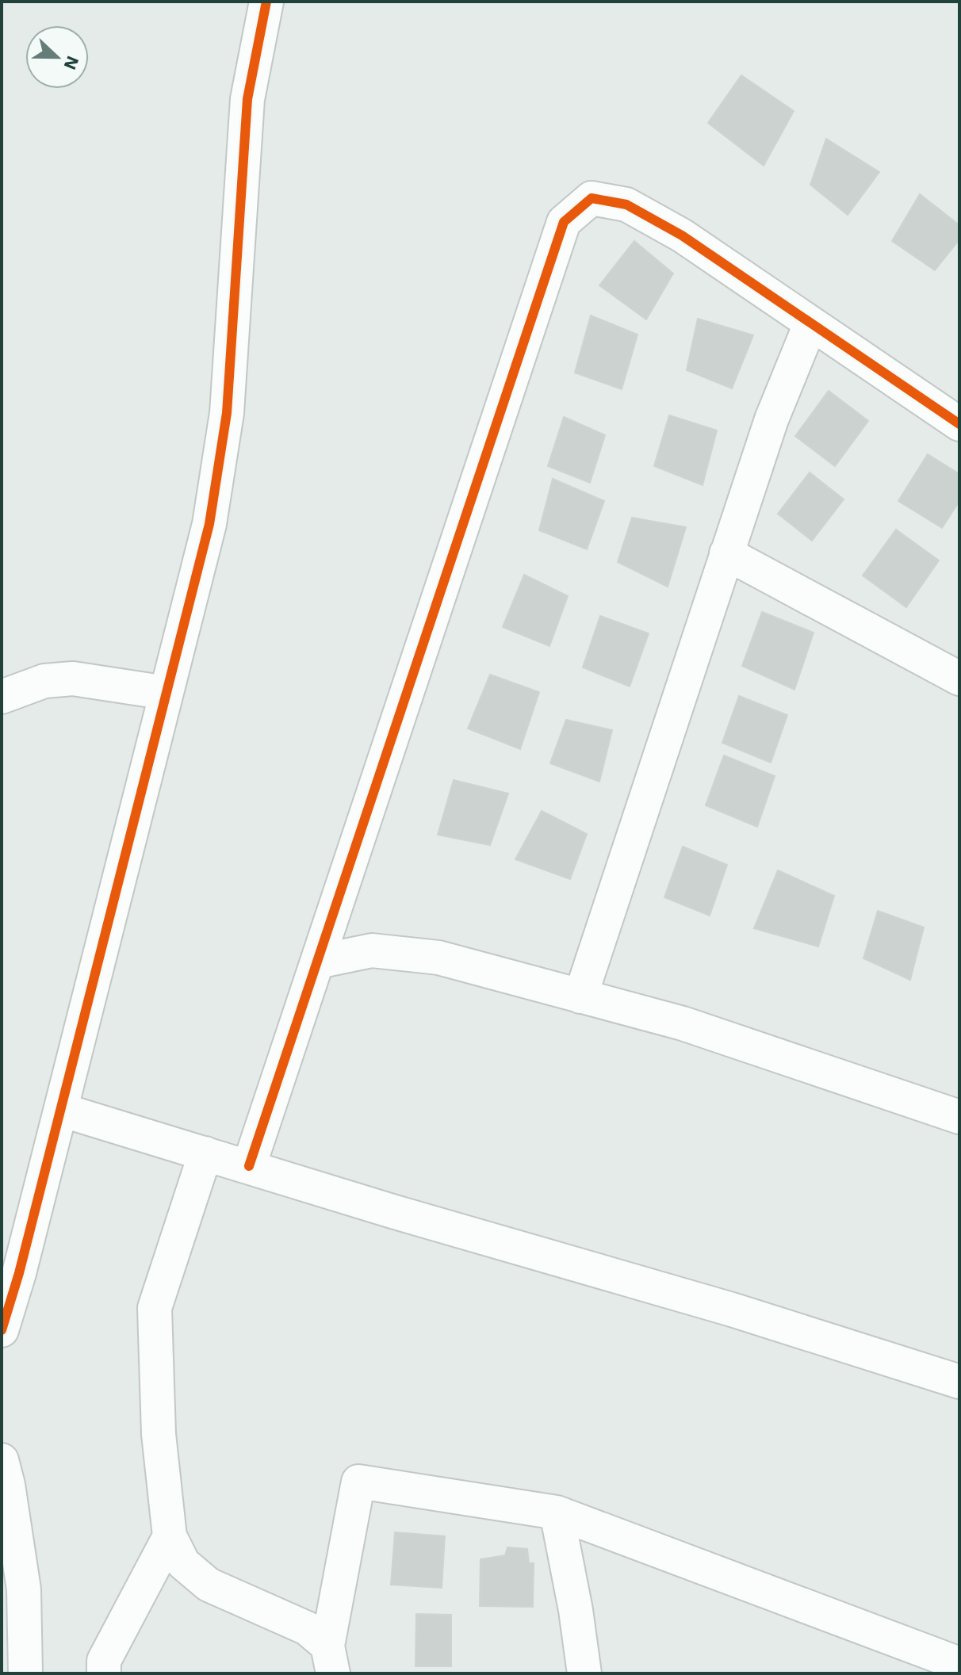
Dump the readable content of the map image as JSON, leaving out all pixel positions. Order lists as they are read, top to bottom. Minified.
{"north":"right"}
